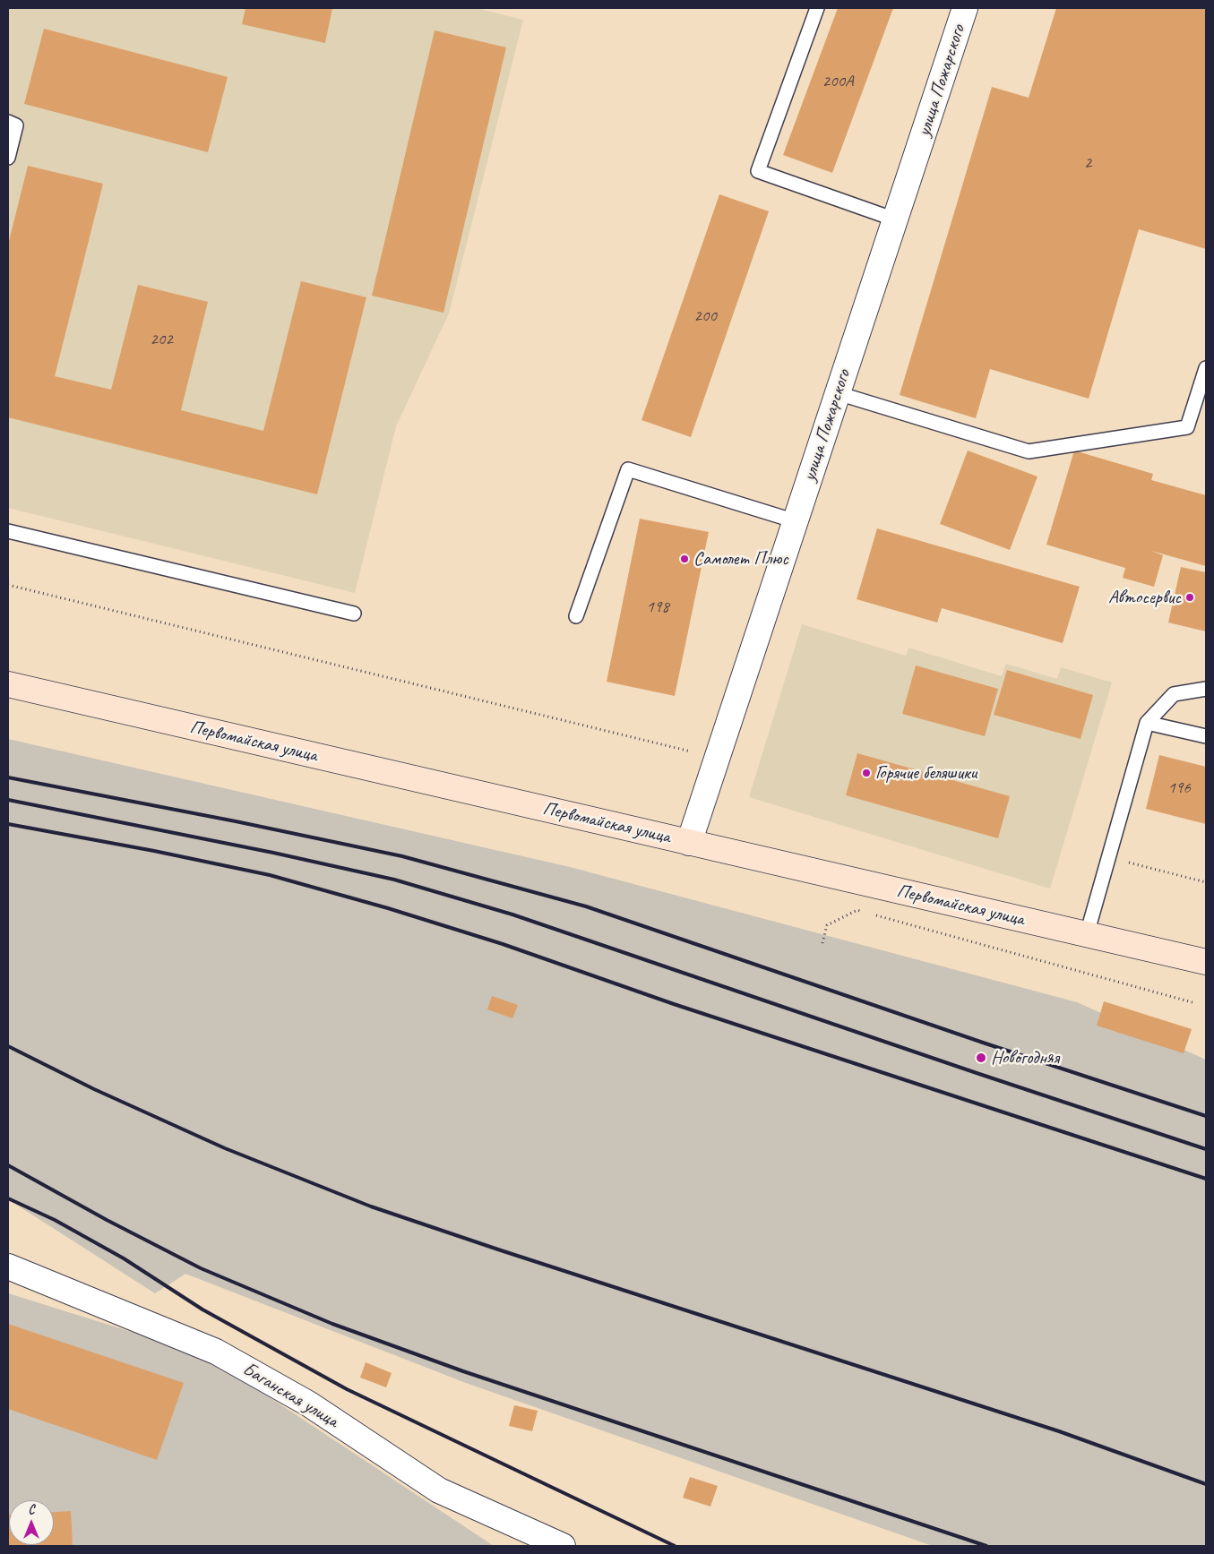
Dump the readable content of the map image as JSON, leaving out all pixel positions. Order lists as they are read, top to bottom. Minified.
{"streets":{"main road":["Первомайская улица"],"street":["улица Пожарского","Баганская улица"]},"crossings":[["улица Пожарского","Первомайская улица"]],"places":["Самолет Плюс","Автосервис","Горячие беляшики","Новогодняя"],"house_numbers":["200А","2","200","202","198","196"],"north":"top"}
